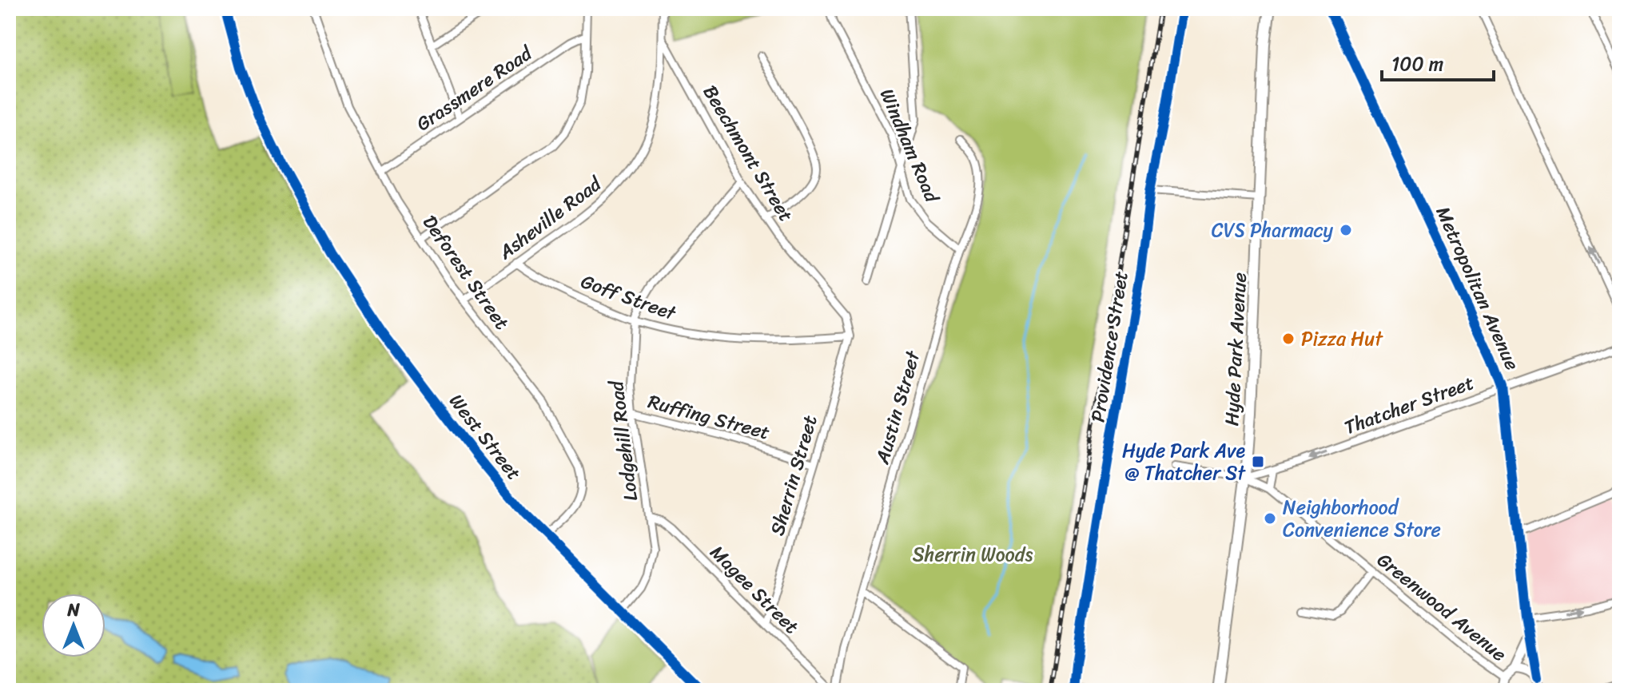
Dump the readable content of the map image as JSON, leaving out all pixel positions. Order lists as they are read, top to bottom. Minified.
{"streets":{"main road":["Hyde Park Avenue"],"street":["Grassmere Road","Windham Road","Beechmont Street","Asheville Road","Deforest Street","Metropolitan Avenue","Goff Street","Providence Street","Thatcher Street","Austin Street","Ruffing Street","West Street","Lodgehill Road","Sherrin Street","Magee Street","Greenwood Avenue"]},"crossings":[["Grassmere Road","Deforest Street"],["Windham Road","Austin Street"],["Beechmont Street","Asheville Road"],["Beechmont Street","Goff Street"],["Beechmont Street","Lodgehill Road"],["Beechmont Street","Sherrin Street"],["Asheville Road","Deforest Street"],["Asheville Road","Goff Street"],["Deforest Street","West Street"],["Metropolitan Avenue","Thatcher Street"],["Goff Street","Lodgehill Road"],["Goff Street","Sherrin Street"],["Hyde Park Avenue","Thatcher Street"],["Hyde Park Avenue","Greenwood Avenue"],["Thatcher Street","Greenwood Avenue"],["Austin Street","Magee Street"],["Ruffing Street","Lodgehill Road"],["Ruffing Street","Sherrin Street"],["West Street","Lodgehill Road"],["Lodgehill Road","Magee Street"],["Sherrin Street","Magee Street"]],"one_way":["Thatcher Street"],"parks":["Sherrin Woods"],"places":{"other":["CVS Pharmacy","Pizza Hut","Neighborhood Convenience Store"],"transit":["Hyde Park Ave @ Thatcher St"]},"scale_bar":"100 m","north":"top"}
